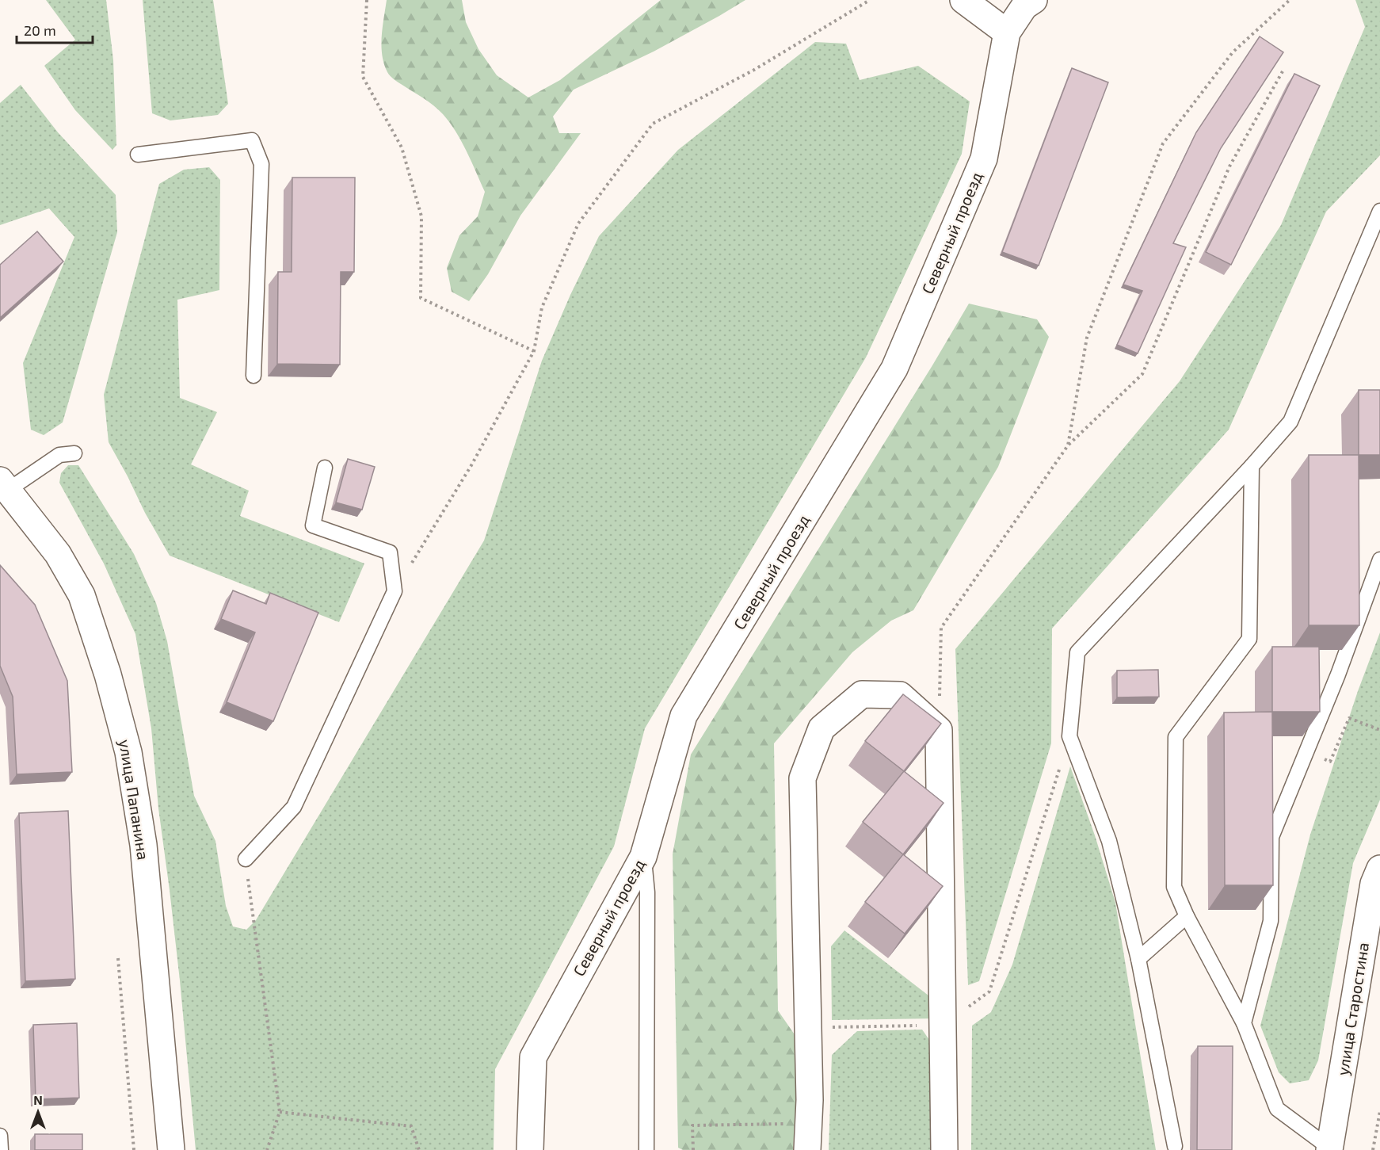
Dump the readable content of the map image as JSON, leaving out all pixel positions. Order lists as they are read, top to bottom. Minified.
{"streets":{"street":["Северный проезд","улица Папанина","улица Старостина"]},"scale_bar":"20 m","north":"top"}
